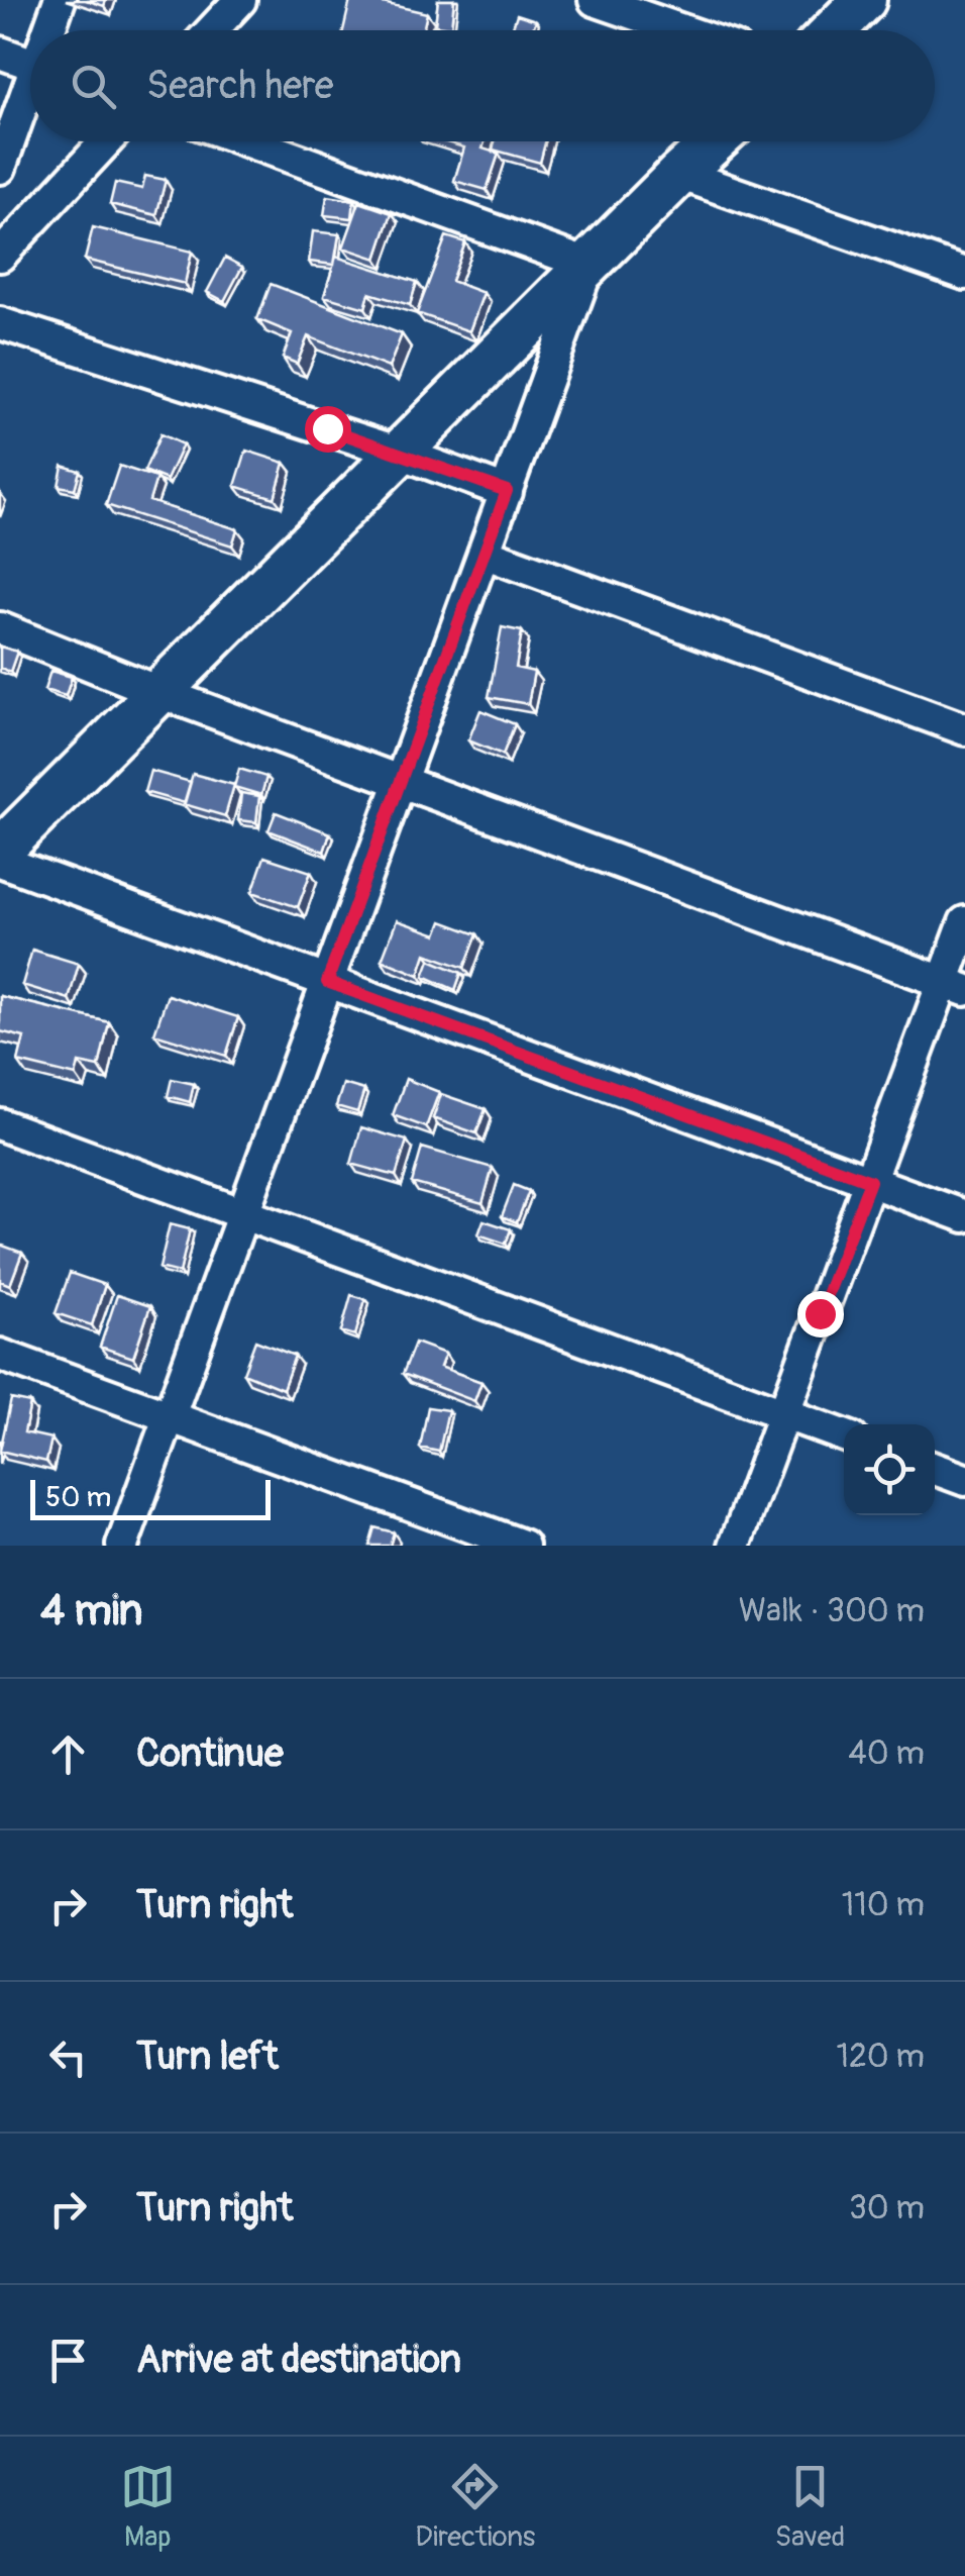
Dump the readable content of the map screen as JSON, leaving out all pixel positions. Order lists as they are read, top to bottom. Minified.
{"scale_bar":"50 m","page":{"search":"Search here","scale":"50 m","heading":["4 min","Walk · 300 m"],"list":[["Continue","40 m"],["Turn right","110 m"],["Turn left","120 m"],["Turn right","30 m"],"Arrive at destination"],"nav":["Map","Directions","Saved"]}}
